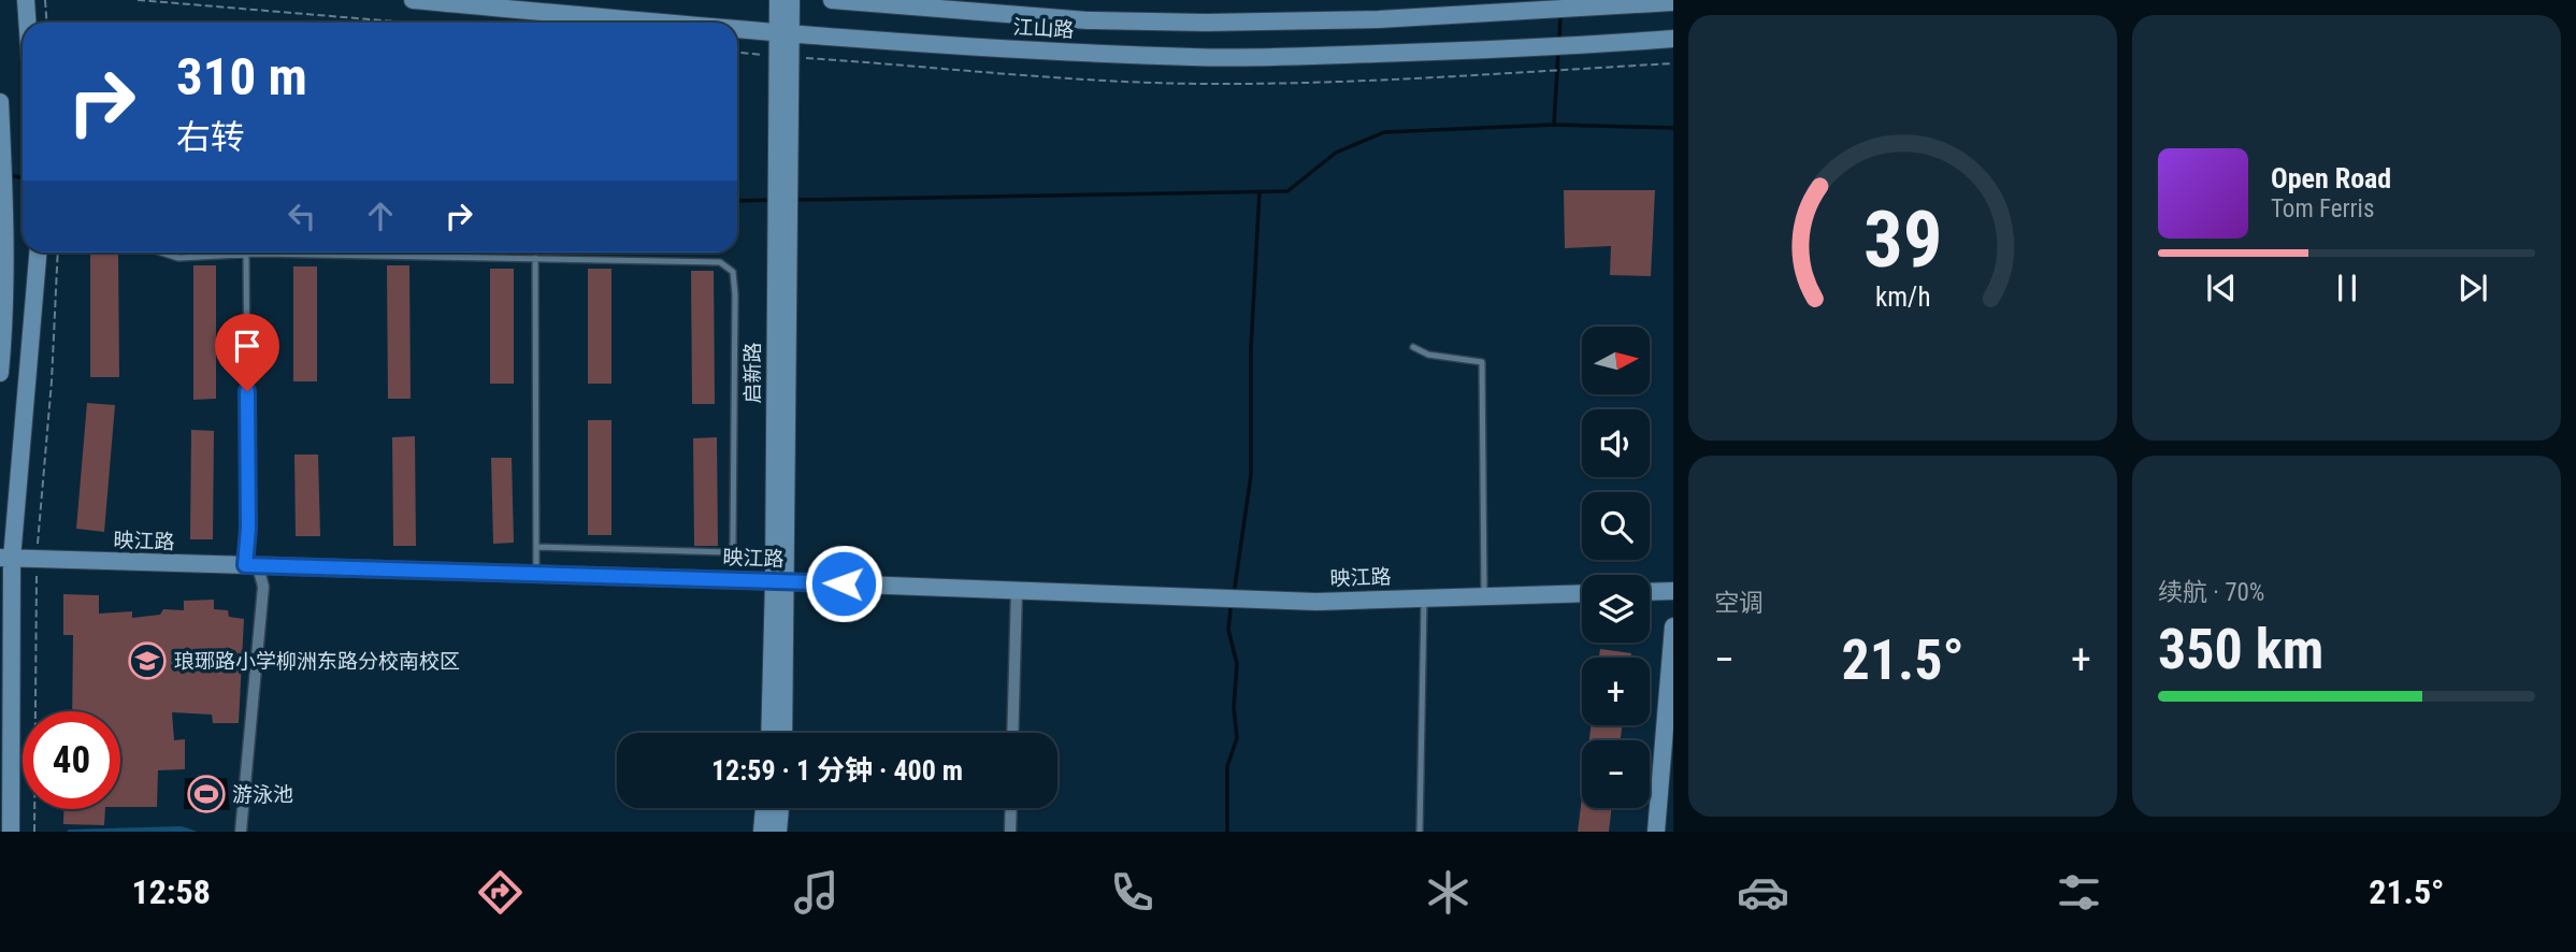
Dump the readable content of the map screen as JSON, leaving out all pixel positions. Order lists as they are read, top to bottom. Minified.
{"streets":{"main road":["江山路","启新路","映江路"]},"crossings":[["江山路","启新路"],["启新路","映江路"]],"places":{"school or university":["琅琊路小学柳洲东路分校南校区"],"sports":["游泳池"]},"north":"right","page":{"turn":["310 m","右转"],"song":["Open Road","Tom Ferris"],"map_buttons":["+","−"],"tile":["空调",["续航 · 70%","350 km"]],"heat":["−","21.5°","+"],"limit":"40","trip":"12:59 · 1 分钟 · 400 m","tabs":["12:58","21.5°"],"gauge":["39","km/h"]}}
